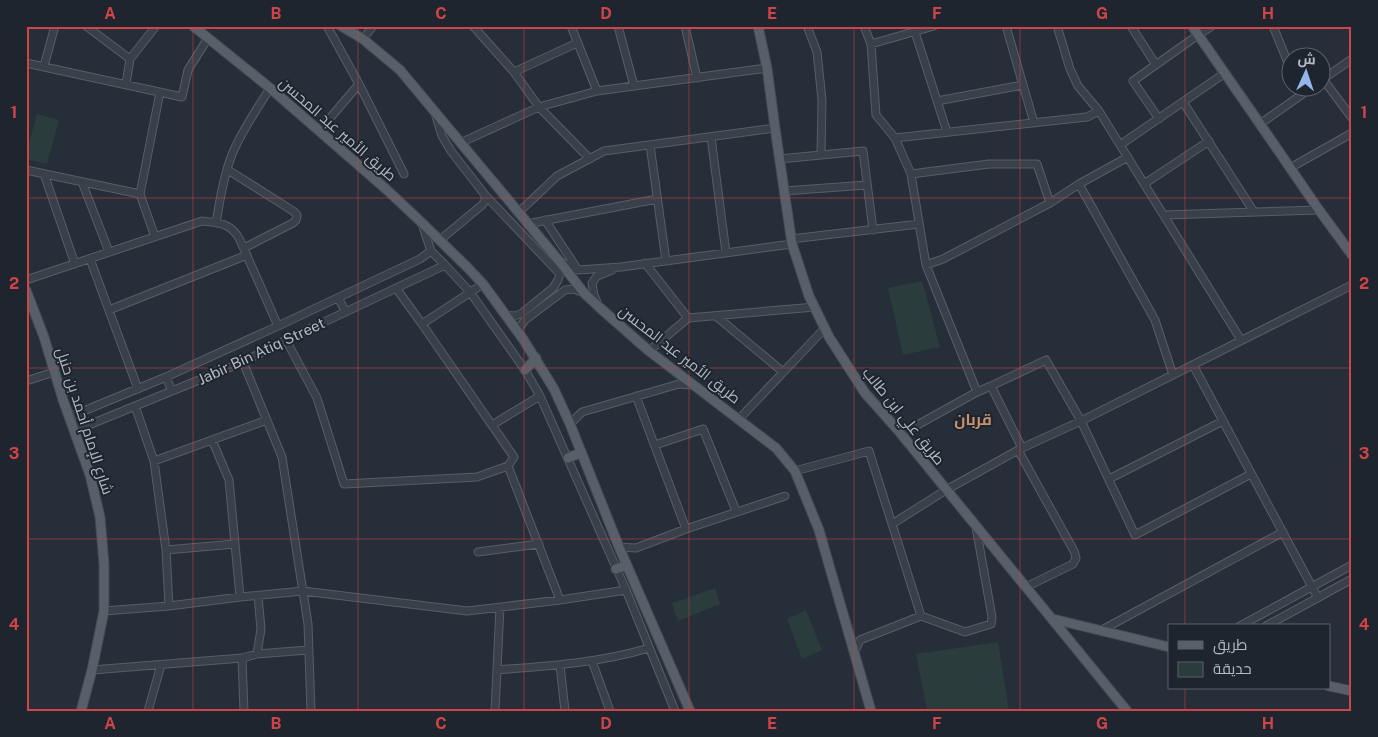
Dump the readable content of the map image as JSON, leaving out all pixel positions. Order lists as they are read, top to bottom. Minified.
{"streets":{"main road":["طريق الأمير عبد المحسن","طريق علي ابن طالب","شارع الإمام أحمد بن حنبل"],"street":["Jabir Bin Atiq Street"]},"crossings":[["Jabir Bin Atiq Street","شارع الإمام أحمد بن حنبل"]],"districts":["قربان"],"legend":["طريق","حديقة"],"north":"top","grid":{"columns":["A","B","C","D","E","F","G","H"],"rows":["1","2","3","4"]}}
